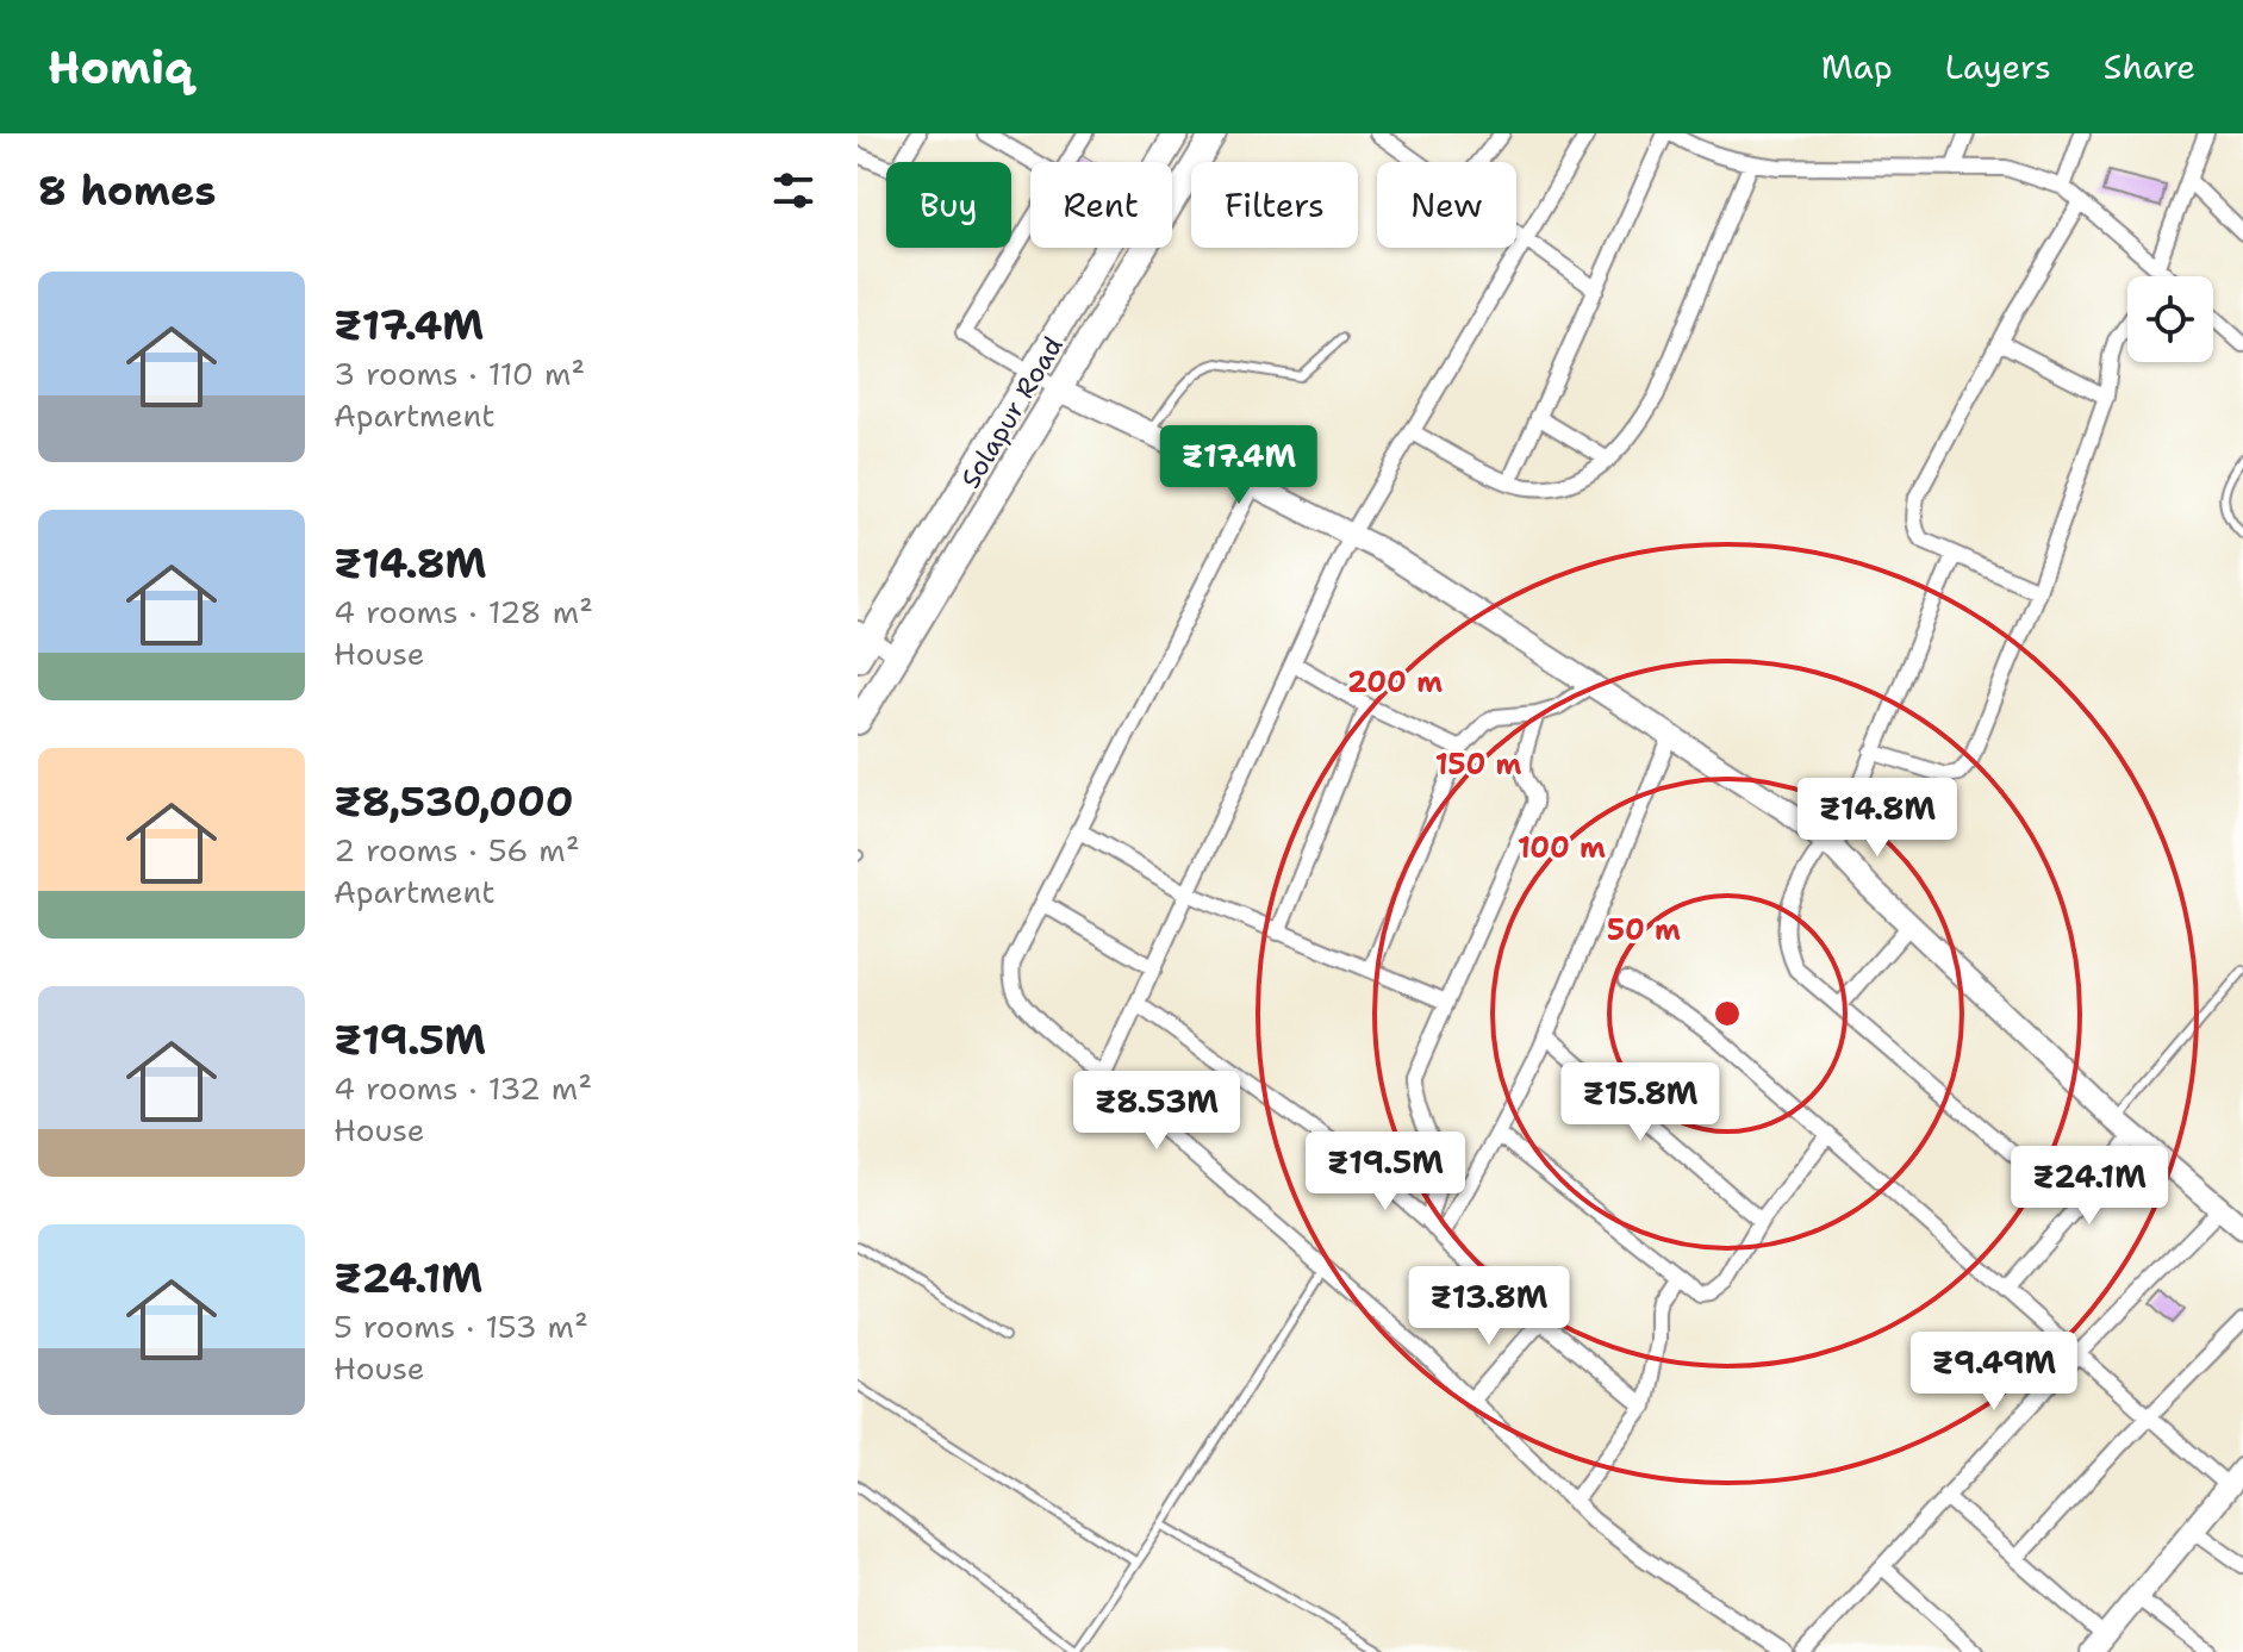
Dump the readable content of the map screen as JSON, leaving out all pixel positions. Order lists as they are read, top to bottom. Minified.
{"streets":{"main road":["Solapur Road"]},"page":{"header":"Homiq","nav":["Map","Layers","Share"],"heading":"8 homes","chip":["Buy","Rent","Filters","New"],"list":[{"name":"₹17.4M","note":"3 rooms · 110 m² · Apartment"},{"name":"₹14.8M","note":"4 rooms · 128 m² · House"},{"name":"₹8,530,000","note":"2 rooms · 56 m² · Apartment"},{"name":"₹19.5M","note":"4 rooms · 132 m² · House"},{"name":"₹24.1M","note":"5 rooms · 153 m² · House"}],"price":["₹17.4M","₹14.8M","₹15.8M","₹8.53M","₹19.5M","₹24.1M","₹13.8M","₹9.49M"]},"rings":["200 m","150 m","100 m","50 m"]}
